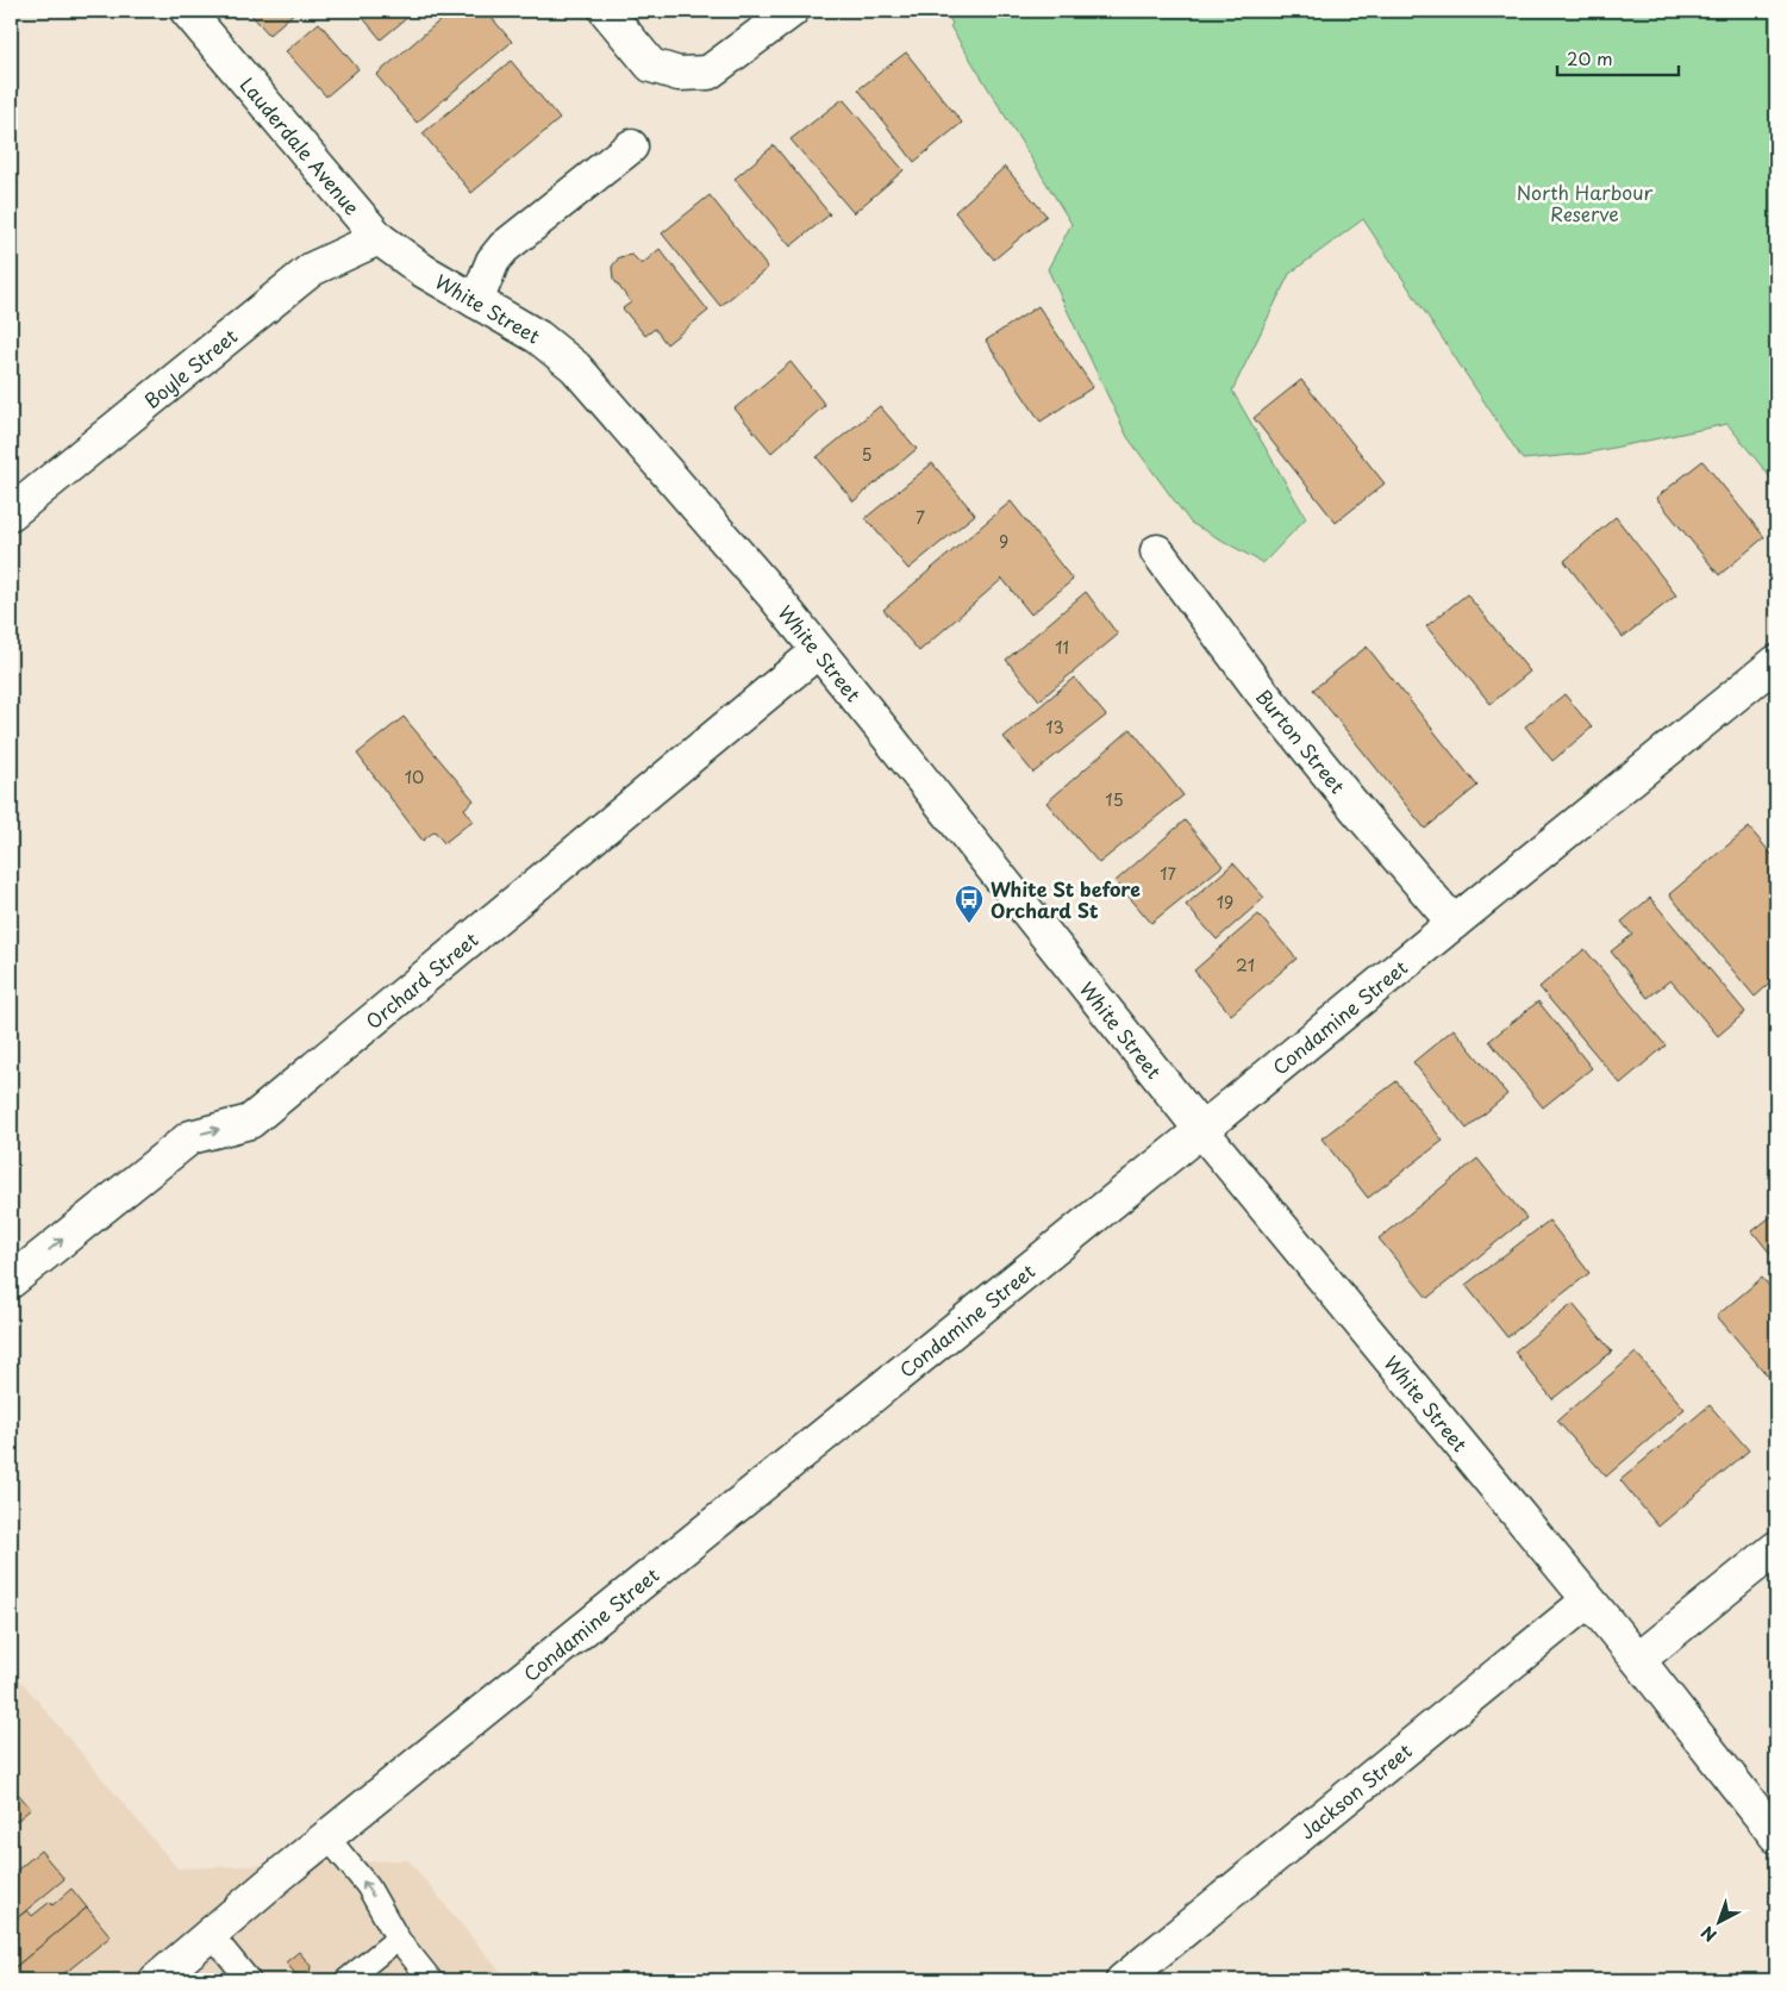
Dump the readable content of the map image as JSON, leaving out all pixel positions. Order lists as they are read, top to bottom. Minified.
{"streets":{"street":["Lauderdale Avenue","White Street","Boyle Street","Burton Street","Orchard Street","Condamine Street","Jackson Street"]},"crossings":[["Lauderdale Avenue","White Street"],["Lauderdale Avenue","Boyle Street"],["White Street","Orchard Street"],["White Street","Condamine Street"],["White Street","Jackson Street"],["Burton Street","Condamine Street"]],"one_way":["Orchard Street"],"parks":["North Harbour Reserve"],"places":{"bus stop":["White St before Orchard St"]},"house_numbers":["5","7","9","11","13","10","15","17","19","21"],"scale_bar":"20 m","north":"bottom left"}
